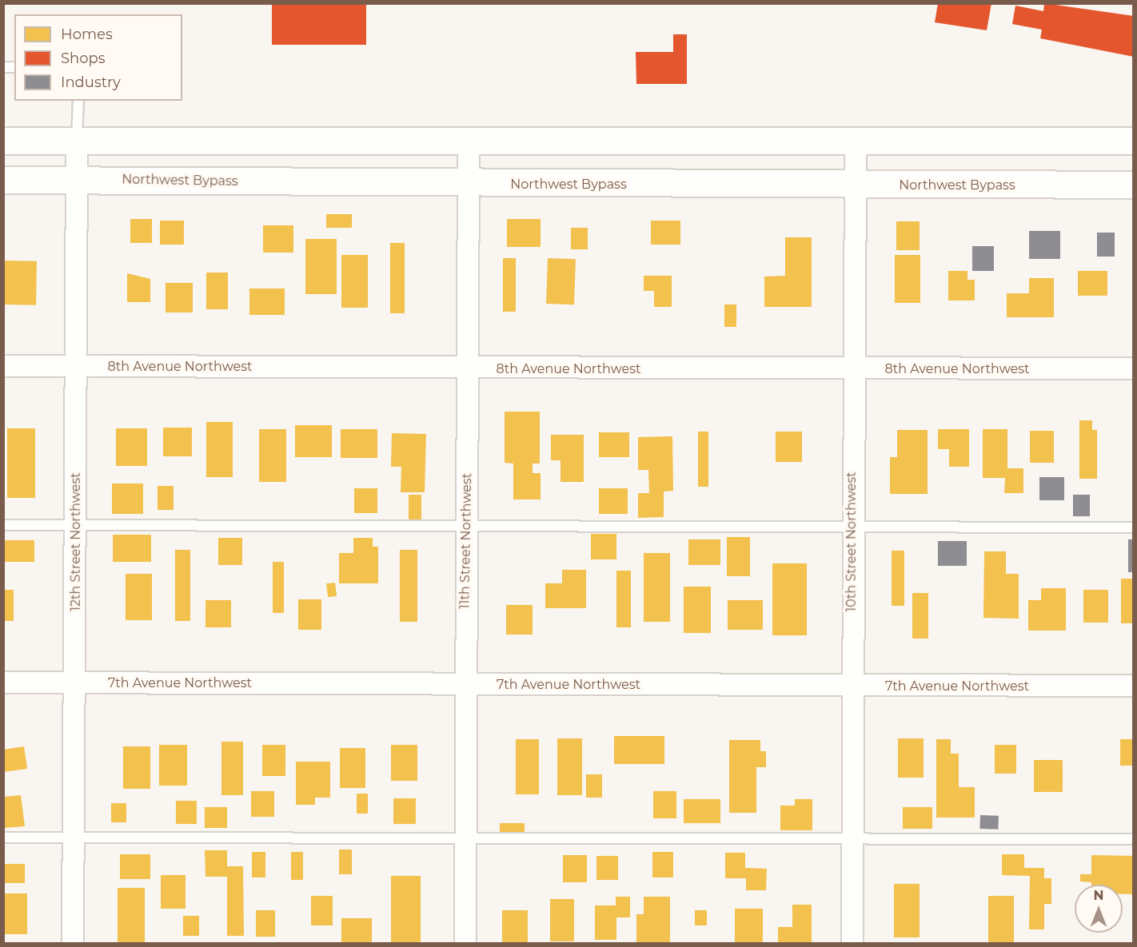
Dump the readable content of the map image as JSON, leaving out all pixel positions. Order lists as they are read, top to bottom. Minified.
{"streets":{"main road":["Northwest Bypass"],"street":["8th Avenue Northwest","11th Street Northwest","12th Street Northwest","10th Street Northwest","7th Avenue Northwest"]},"crossings":[["Northwest Bypass","11th Street Northwest"],["Northwest Bypass","12th Street Northwest"],["Northwest Bypass","10th Street Northwest"],["8th Avenue Northwest","11th Street Northwest"],["8th Avenue Northwest","12th Street Northwest"],["8th Avenue Northwest","10th Street Northwest"],["11th Street Northwest","7th Avenue Northwest"],["12th Street Northwest","7th Avenue Northwest"],["10th Street Northwest","7th Avenue Northwest"]],"legend":["Homes","Shops","Industry"],"north":"top"}
